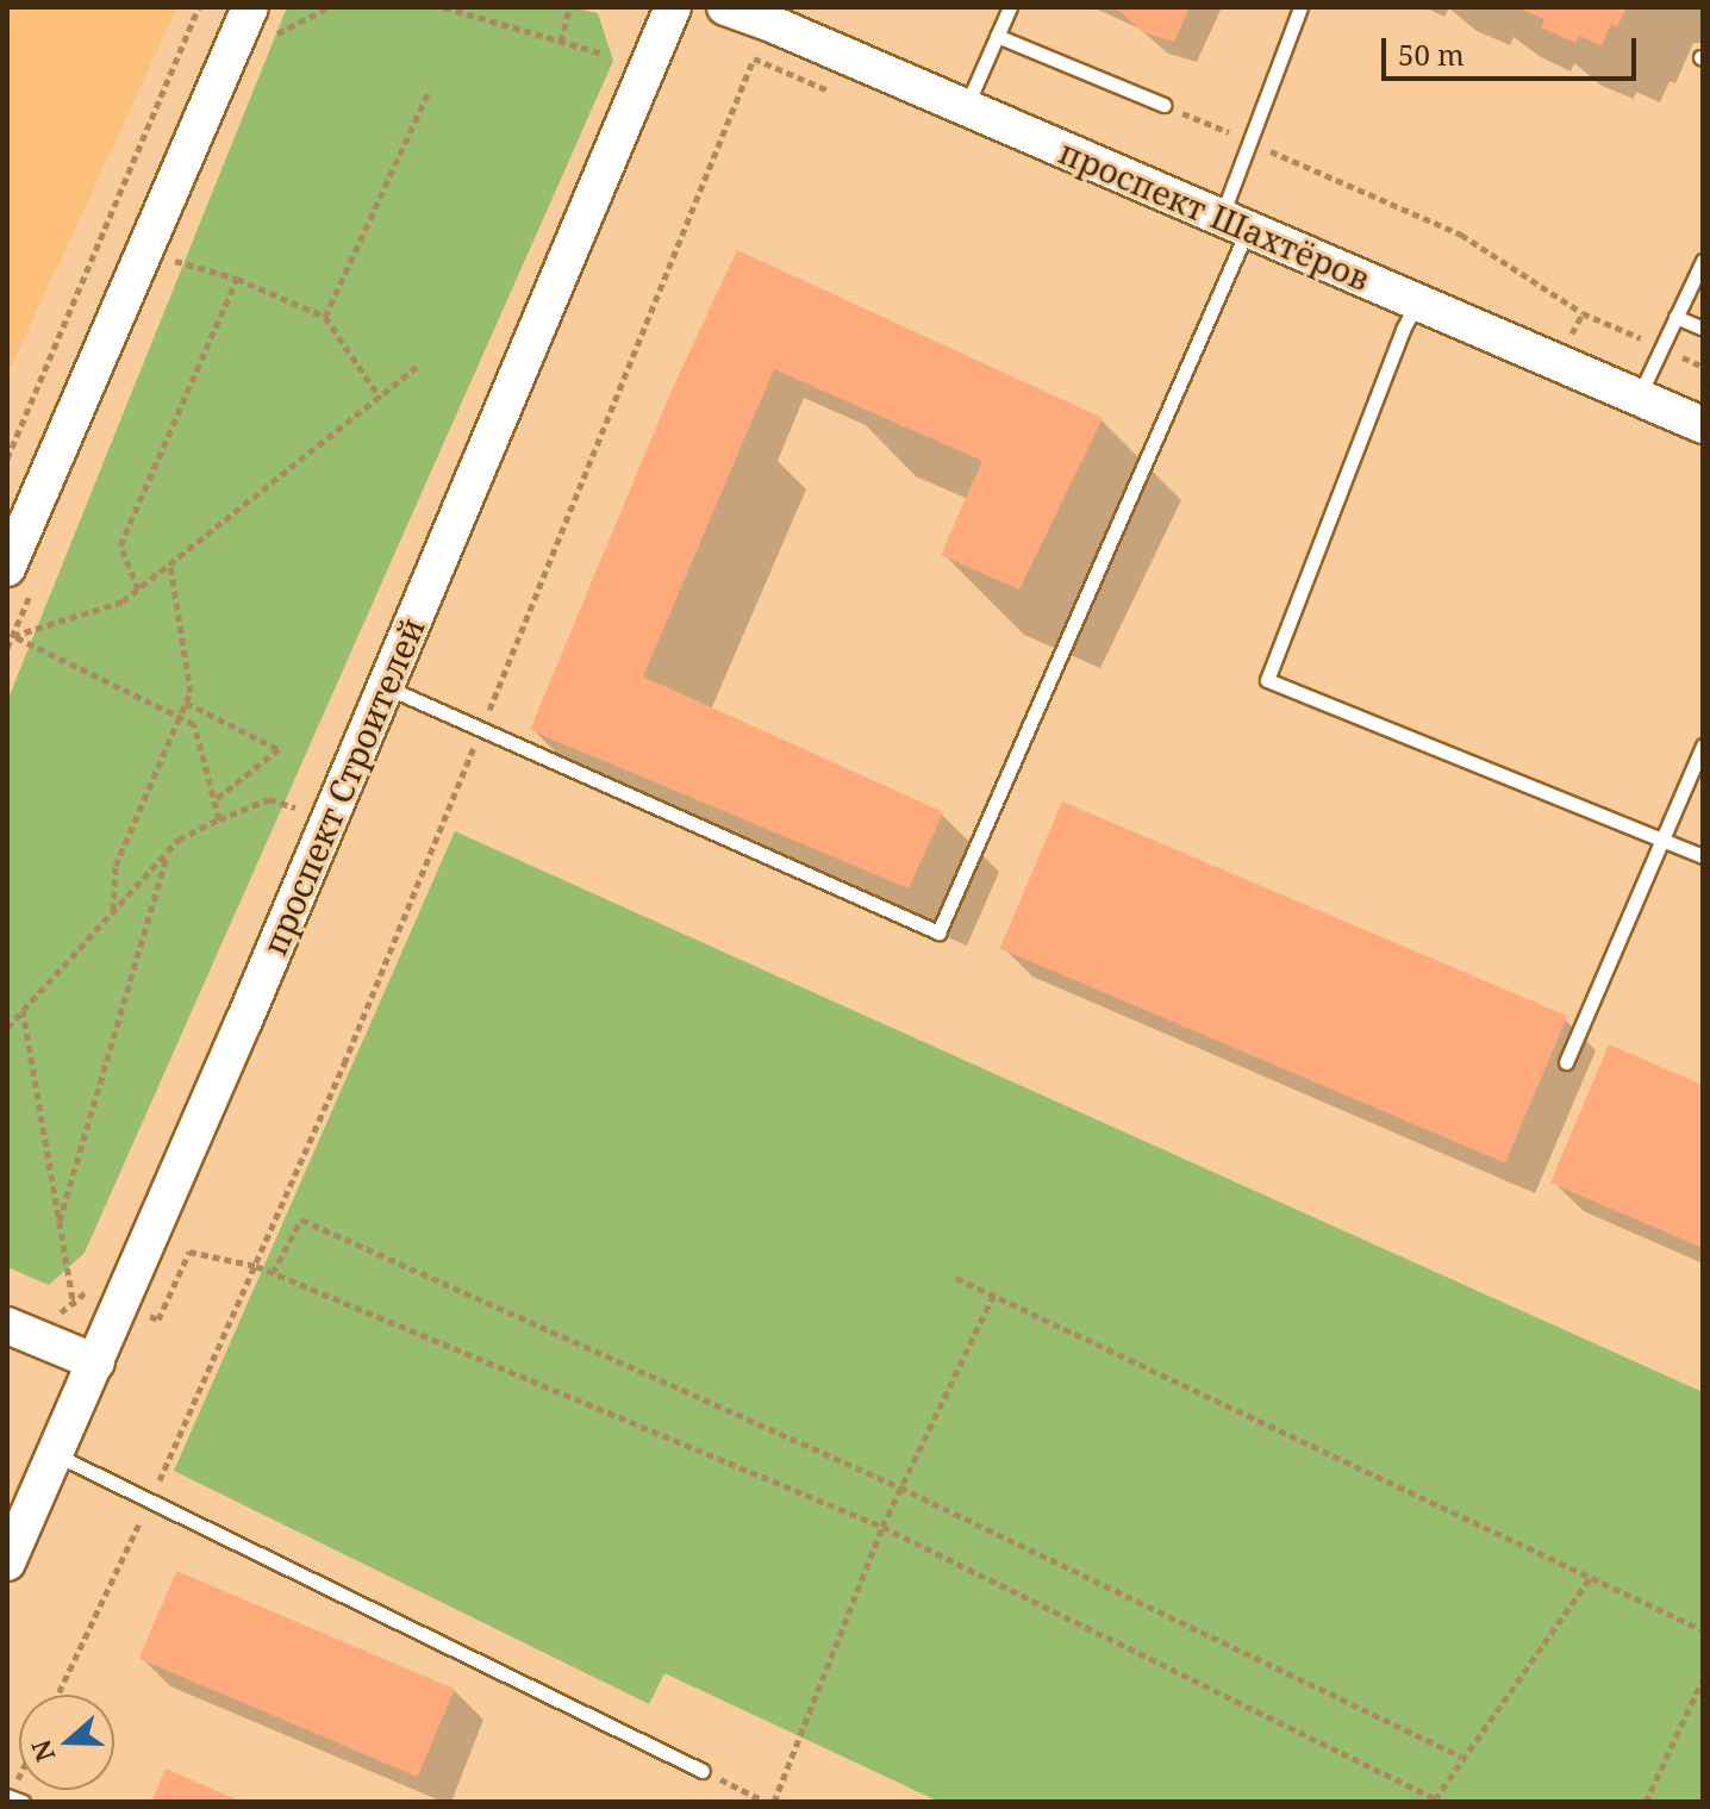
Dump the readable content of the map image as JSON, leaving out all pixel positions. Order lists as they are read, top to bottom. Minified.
{"streets":{"main road":["проспект Шахтёров","проспект Строителей"]},"scale_bar":"50 m","north":"left"}
